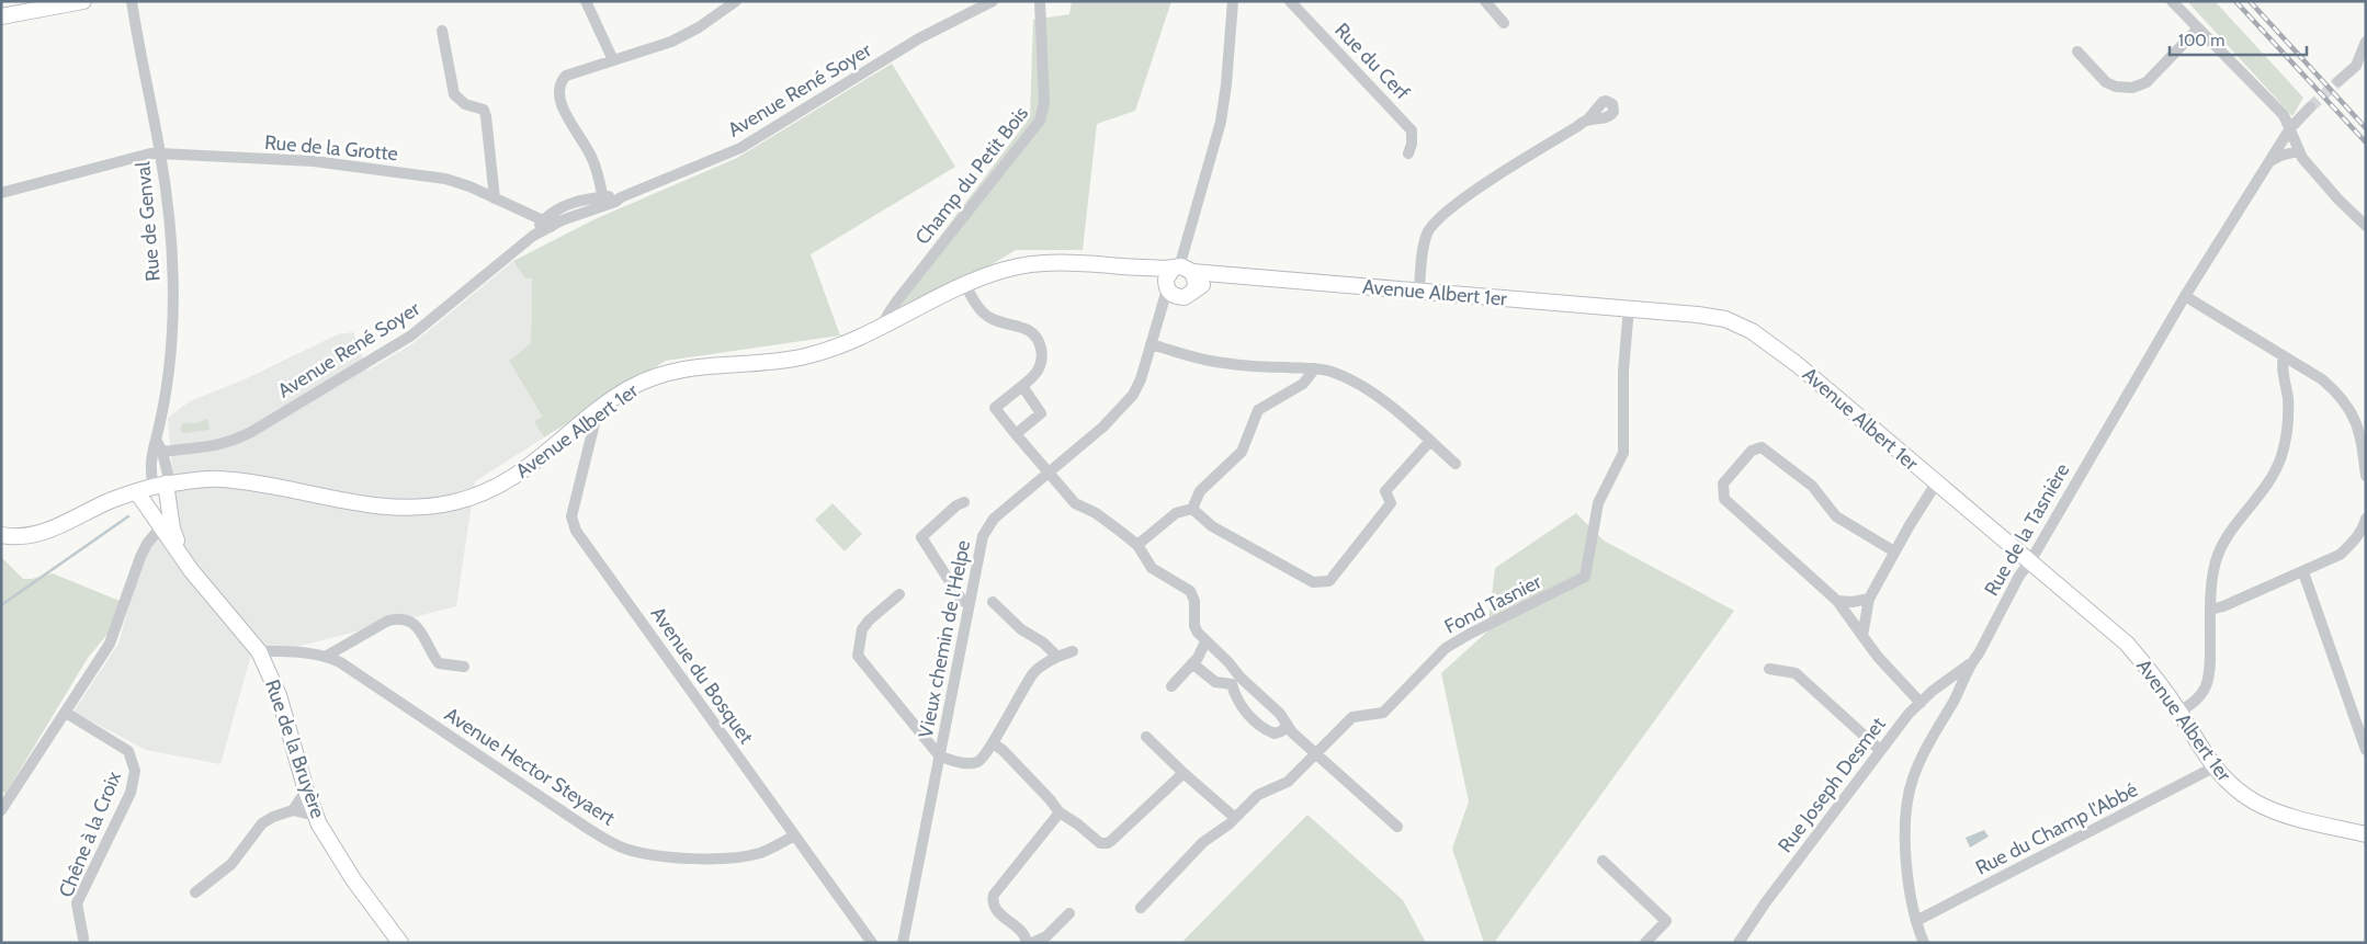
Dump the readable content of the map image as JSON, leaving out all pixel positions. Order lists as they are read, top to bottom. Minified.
{"streets":{"main road":["Avenue Albert 1er","Rue de la Bruyère"],"street":["Rue du Cerf","Avenue René Soyer","Rue de la Grotte","Champ du Petit Bois","Rue de Genval","Rue de la Tasnière","Fond Tasnier","Vieux chemin de l'Helpe","Avenue du Bosquet","Avenue Hector Steyaert","Rue Joseph Desmet","Rue du Champ l'Abbé","Chêne à la Croix"]},"crossings":[["Avenue René Soyer","Rue de la Grotte"],["Rue de la Grotte","Rue de Genval"],["Champ du Petit Bois","Avenue Albert 1er"],["Rue de Genval","Avenue Albert 1er"],["Rue de Genval","Rue de la Bruyère"],["Avenue Albert 1er","Rue de la Tasnière"],["Avenue Albert 1er","Fond Tasnier"],["Avenue Albert 1er","Vieux chemin de l'Helpe"],["Avenue Albert 1er","Avenue du Bosquet"],["Avenue Albert 1er","Rue de la Bruyère"],["Avenue Albert 1er","Rue du Champ l'Abbé"],["Rue de la Tasnière","Rue Joseph Desmet"],["Rue de la Tasnière","Rue du Champ l'Abbé"],["Avenue du Bosquet","Avenue Hector Steyaert"],["Rue de la Bruyère","Avenue Hector Steyaert"]],"scale_bar":"100 m"}
